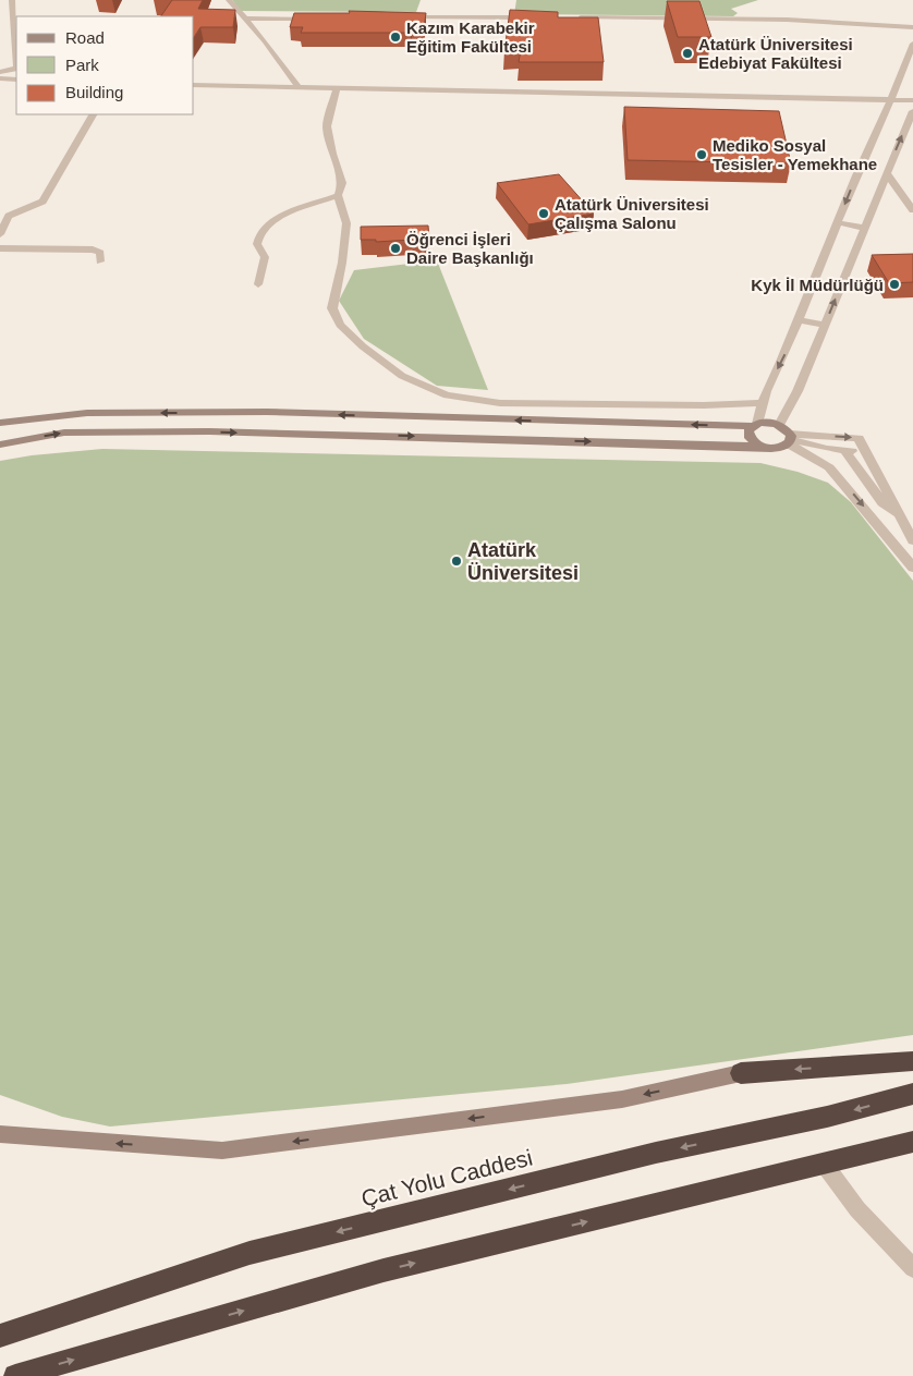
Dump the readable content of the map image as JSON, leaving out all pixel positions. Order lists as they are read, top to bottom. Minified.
{"streets":{"highway":["Çat Yolu Caddesi"]},"places":["Kazım Karabekir Eğitim Fakültesi","Atatürk Üniversitesi Edebiyat Fakültesi","Mediko Sosyal Tesisler - Yemekhane","Atatürk Üniversitesi Çalışma Salonu","Öğrenci İşleri Daire Başkanlığı","Kyk İl Müdürlüğü","Atatürk Üniversitesi"],"legend":["Road","Park","Building"]}
